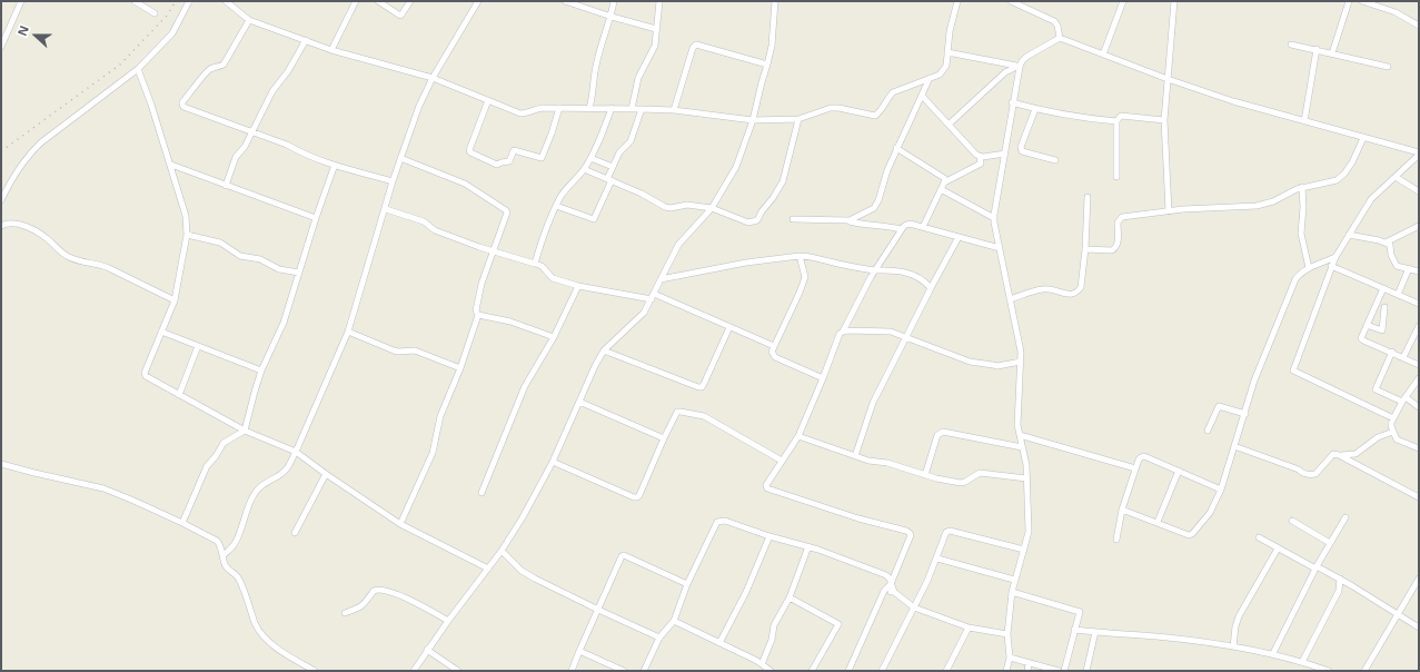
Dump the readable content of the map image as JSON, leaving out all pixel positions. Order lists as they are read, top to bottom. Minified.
{"north":"left"}
